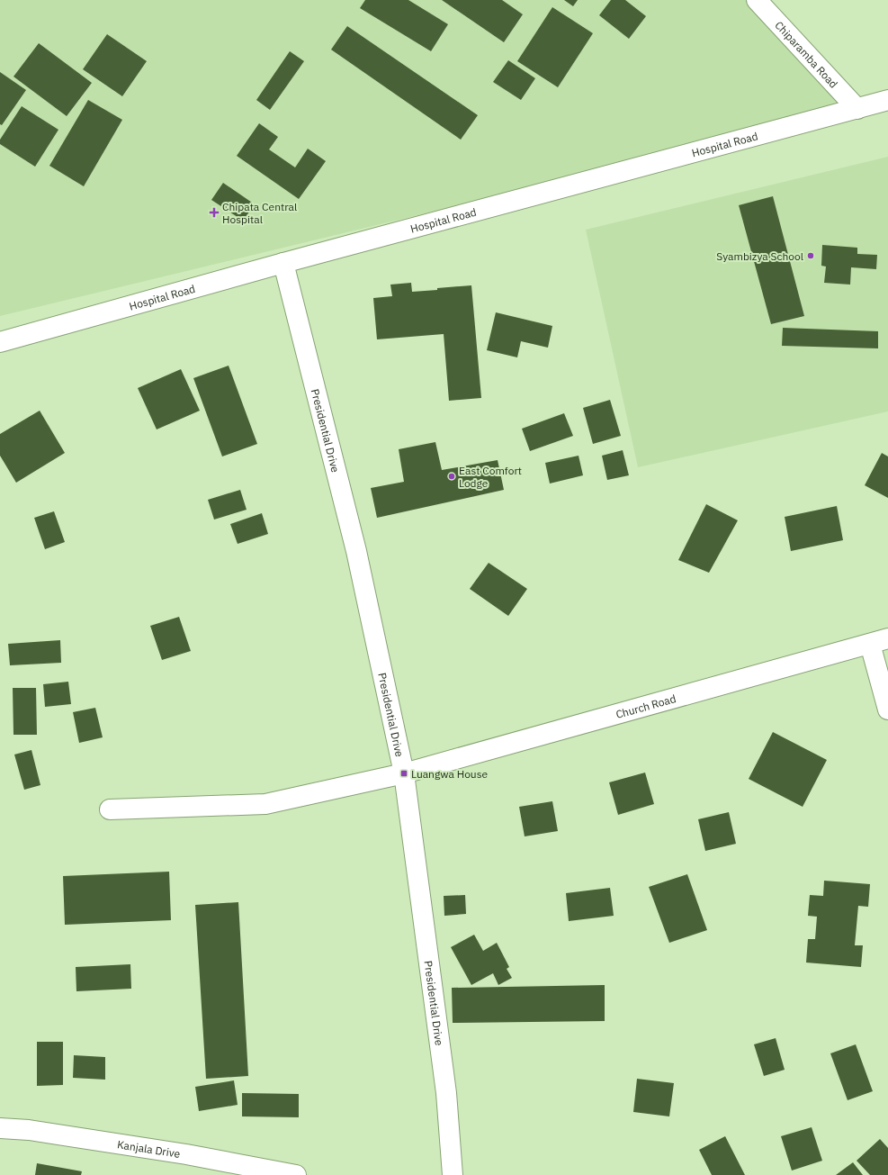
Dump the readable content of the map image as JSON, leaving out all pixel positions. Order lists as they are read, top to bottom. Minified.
{"streets":{"street":["Chiparamba Road","Hospital Road","Presidential Drive","Church Road","Kanjala Drive"]},"crossings":[["Chiparamba Road","Hospital Road"],["Hospital Road","Presidential Drive"],["Presidential Drive","Church Road"]],"places":{"health":["Chipata Central Hospital"],"other":["Syambizya School","East Comfort Lodge"],"transit":["Luangwa House"]}}
